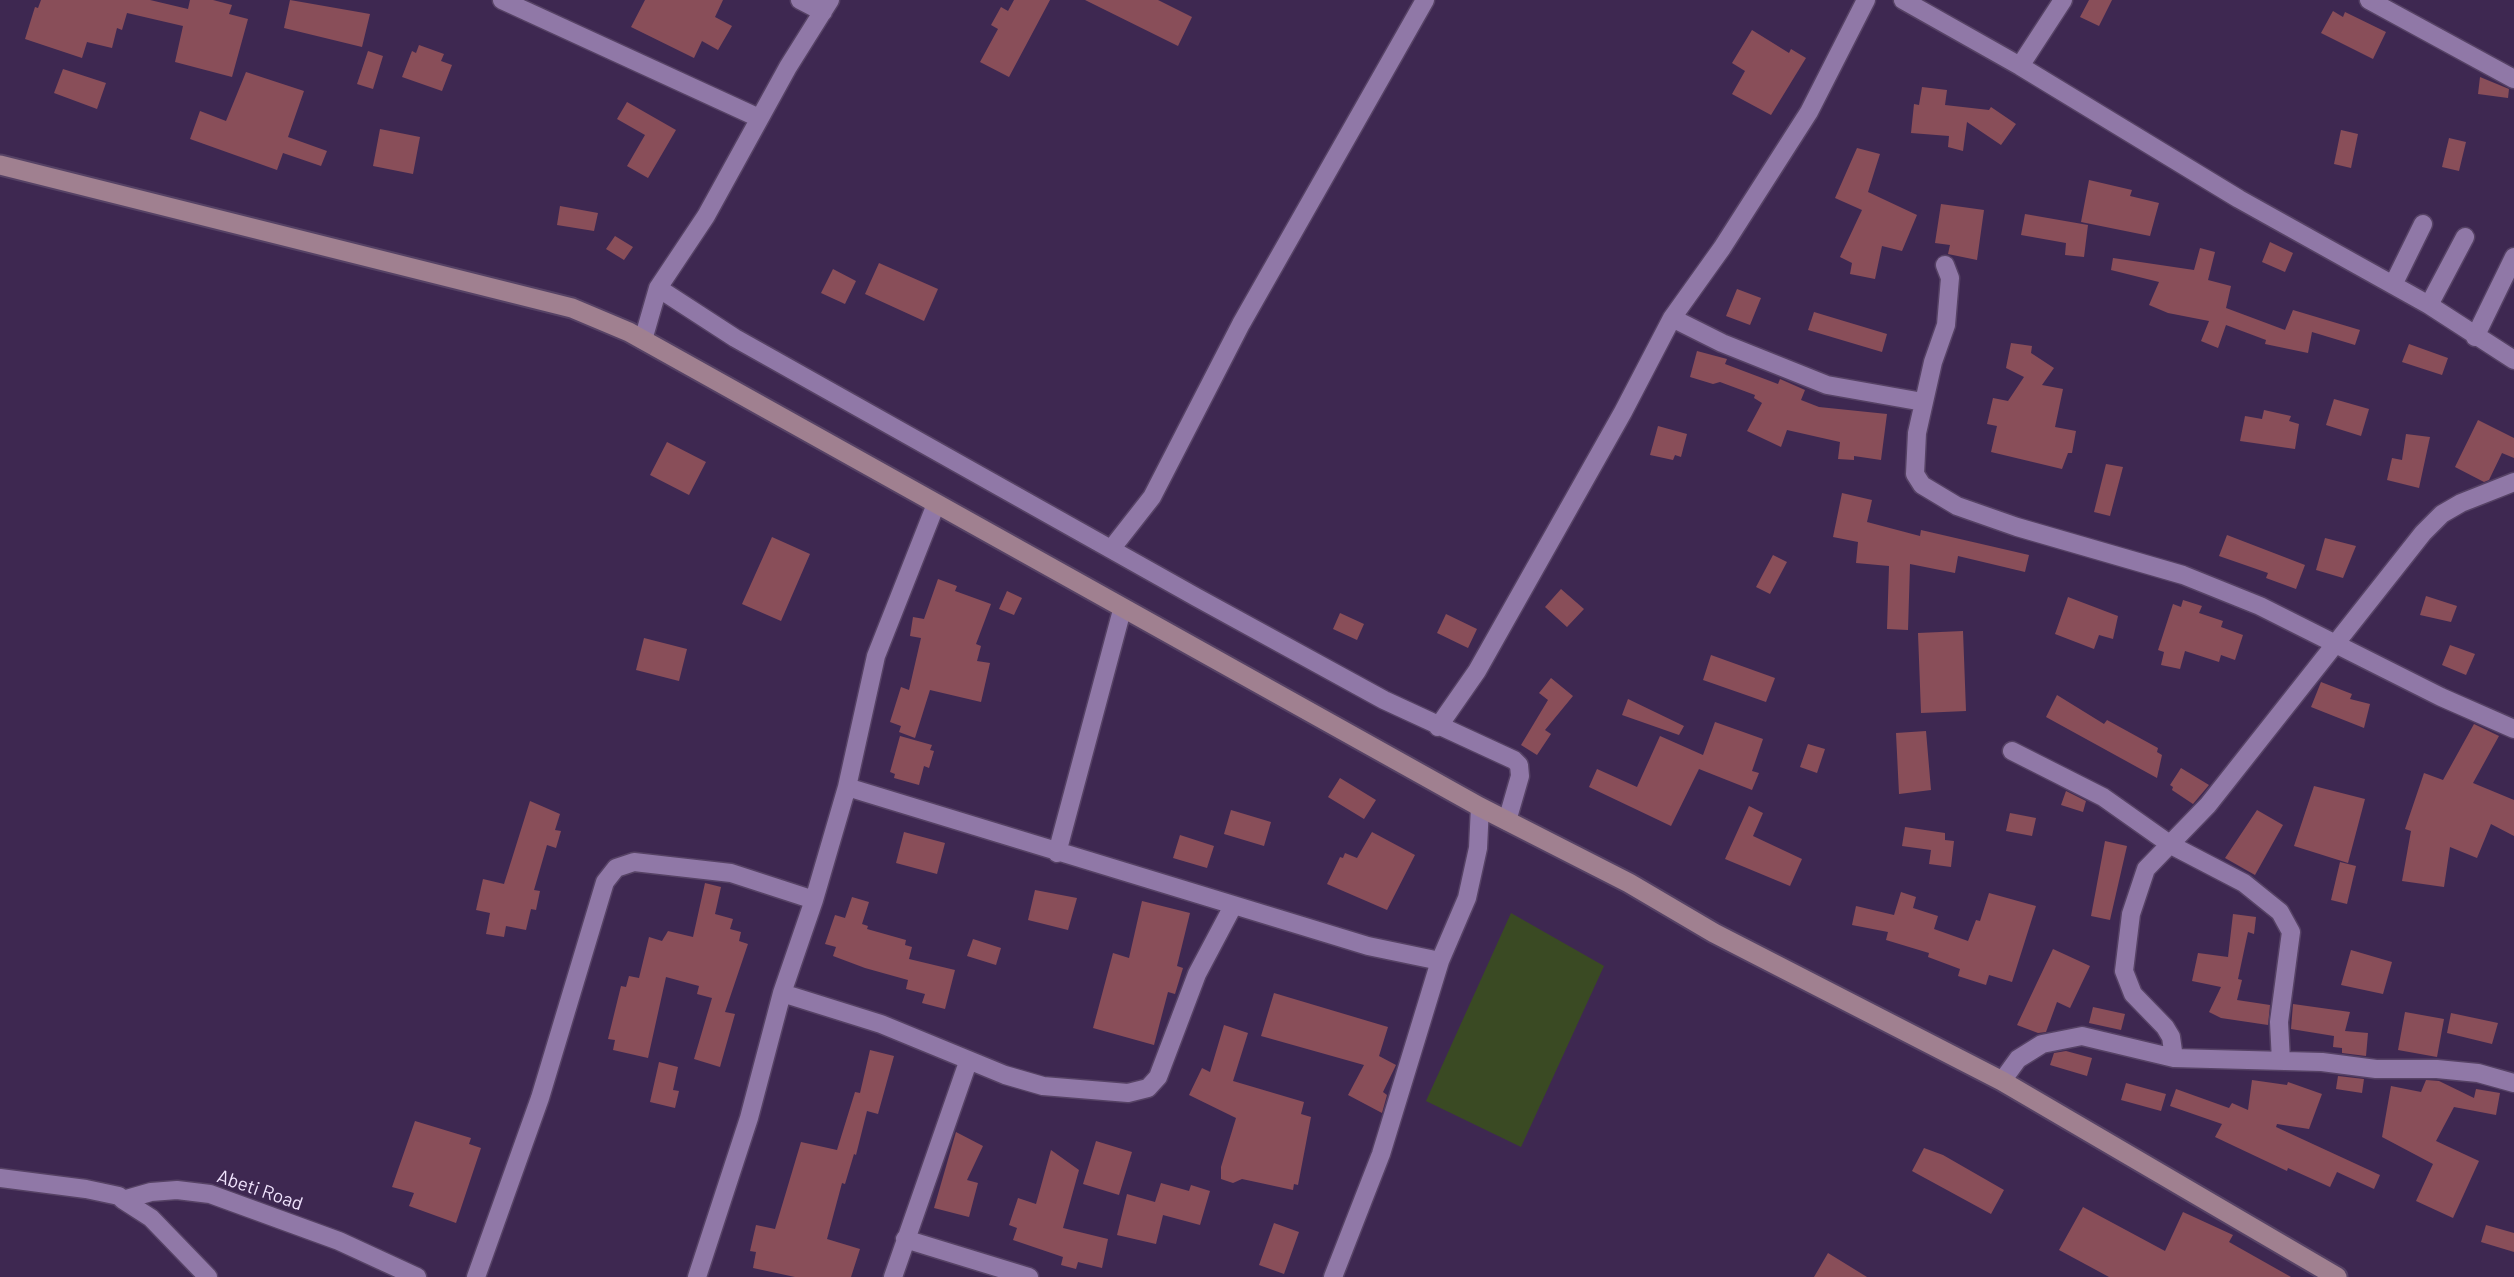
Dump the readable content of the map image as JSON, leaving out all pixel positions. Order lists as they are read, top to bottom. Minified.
{"streets":{"street":["Abeti Road"]}}
